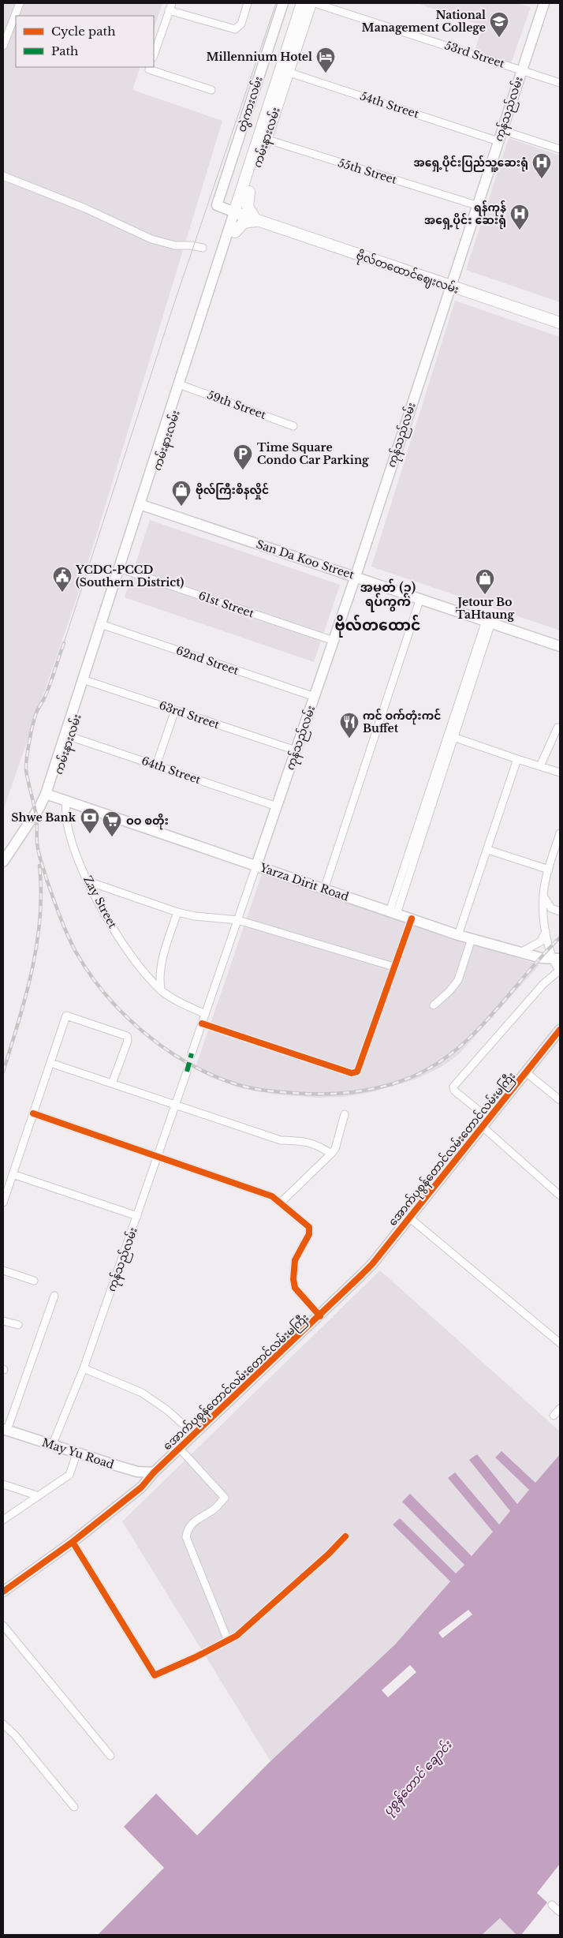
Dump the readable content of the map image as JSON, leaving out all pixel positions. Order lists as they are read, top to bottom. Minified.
{"streets":{"main road":["တွဲကားလမ်း","ကုန်သည်လမ်း","ကမ်းနားလမ်း","ဗိုလ်တထောင်ဈေးလမ်း","San Da Koo Street","Yarza Dirit Road","အောက်ပုစွန်တောင်လမ်းတောင်လမ်းမကြီး","May Yu Road"],"street":["53rd Street","54th Street","55th Street","59th Street","61st Street","62nd Street","63rd Street","64th Street","Zay Street"]},"crossings":[["53rd Street","ကုန်သည်လမ်း"],["တွဲကားလမ်း","ကမ်းနားလမ်း"],["တွဲကားလမ်း","ဗိုလ်တထောင်ဈေးလမ်း"],["54th Street","ကုန်သည်လမ်း"],["54th Street","ကမ်းနားလမ်း"],["ကုန်သည်လမ်း","55th Street"],["ကုန်သည်လမ်း","ဗိုလ်တထောင်ဈေးလမ်း"],["ကုန်သည်လမ်း","San Da Koo Street"],["ကုန်သည်လမ်း","61st Street"],["ကုန်သည်လမ်း","62nd Street"],["ကုန်သည်လမ်း","63rd Street"],["ကုန်သည်လမ်း","64th Street"],["ကုန်သည်လမ်း","Yarza Dirit Road"],["ကုန်သည်လမ်း","May Yu Road"],["ကမ်းနားလမ်း","55th Street"],["ကမ်းနားလမ်း","ဗိုလ်တထောင်ဈေးလမ်း"],["ကမ်းနားလမ်း","59th Street"],["ကမ်းနားလမ်း","San Da Koo Street"],["ကမ်းနားလမ်း","61st Street"],["ကမ်းနားလမ်း","62nd Street"],["ကမ်းနားလမ်း","63rd Street"],["ကမ်းနားလမ်း","64th Street"],["ကမ်းနားလမ်း","Yarza Dirit Road"],["Yarza Dirit Road","Zay Street"],["အောက်ပုစွန်တောင်လမ်းတောင်လမ်းမကြီး","May Yu Road"]],"districts":["အမှတ် (၃) ရပ်ကွက်","ဗိုလ်တထောင်"],"water":["ပုစွန်တောင် ချောင်း"],"places":{"school or university":["National Management College"],"hotel":["Millennium Hotel"],"hospital":["အရှေ့ပိုင်းပြည်သူ့ဆေးရုံ","ရန်ကုန် အရှေ့ပိုင်း ဆေးရုံ"],"parking":["Time Square Condo Car Parking"],"shop":["ဗိုလ်ကြီးစိနလှိုင်","Jetour Bo TaHtaung"],"public building":["YCDC-PCCD (Southern District)"],"restaurant":["ကင် ဝက်တုံးကင် Buffet"],"bank":["Shwe Bank"],"supermarket":["ဝဝ စတိုး"]},"legend":["Cycle path","Path"]}
